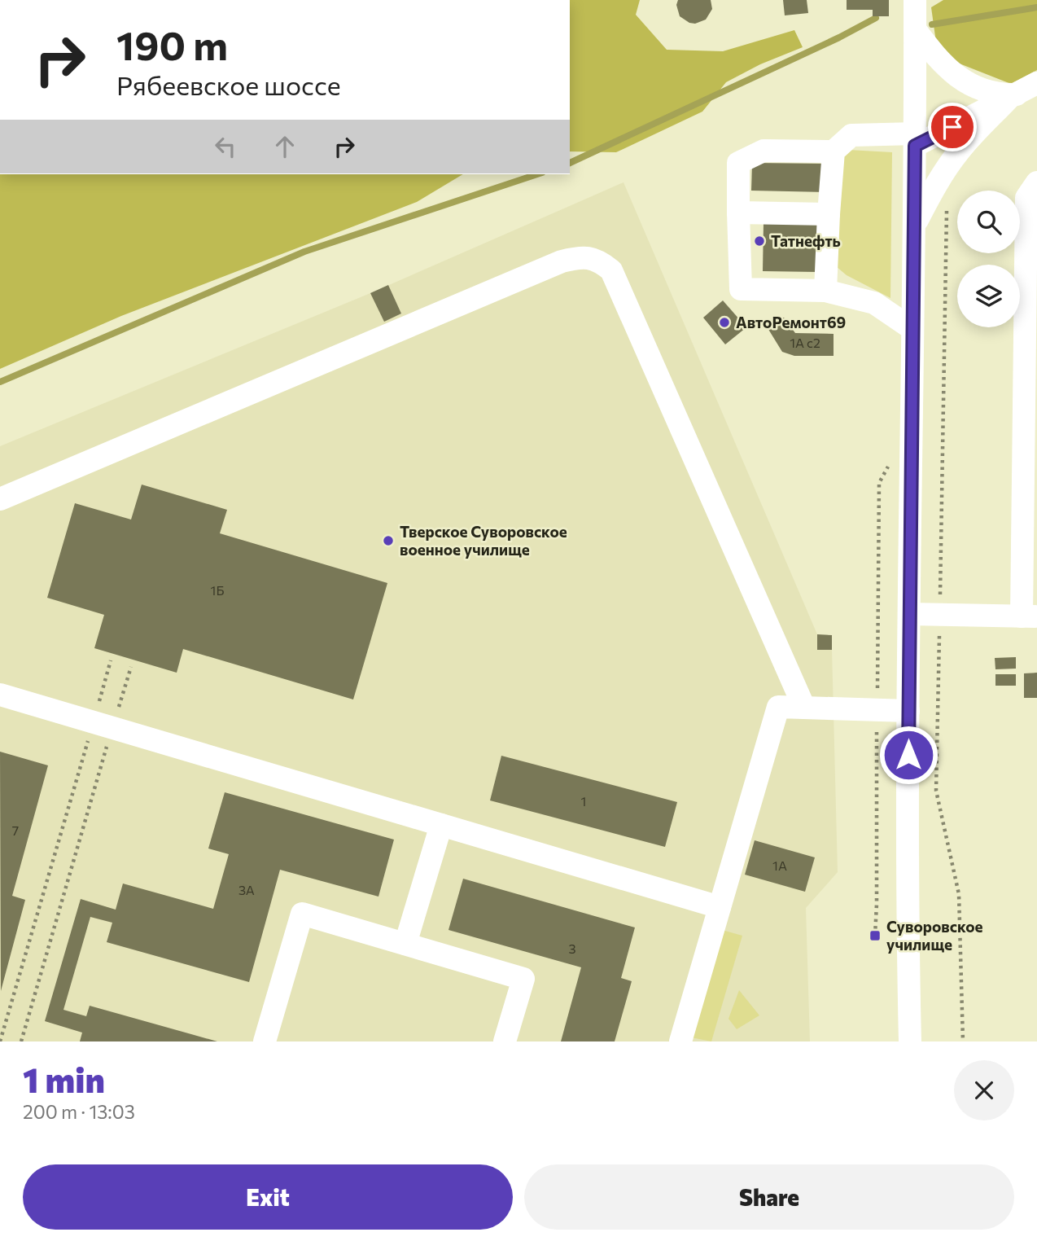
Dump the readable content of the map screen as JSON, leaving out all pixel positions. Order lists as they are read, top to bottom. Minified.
{"places":{"other":["Татнефть","АвтоРемонт69","Тверское Суворовское военное училище"],"transit":["Суворовское училище"]},"house_numbers":["1А с2","1Б","1","7","1А","3А","3"],"page":{"turn":["190 m","Рябеевское шоссе"],"heading":["1 min","200 m · 13:03"],"buttons":["Exit","Share"]}}
